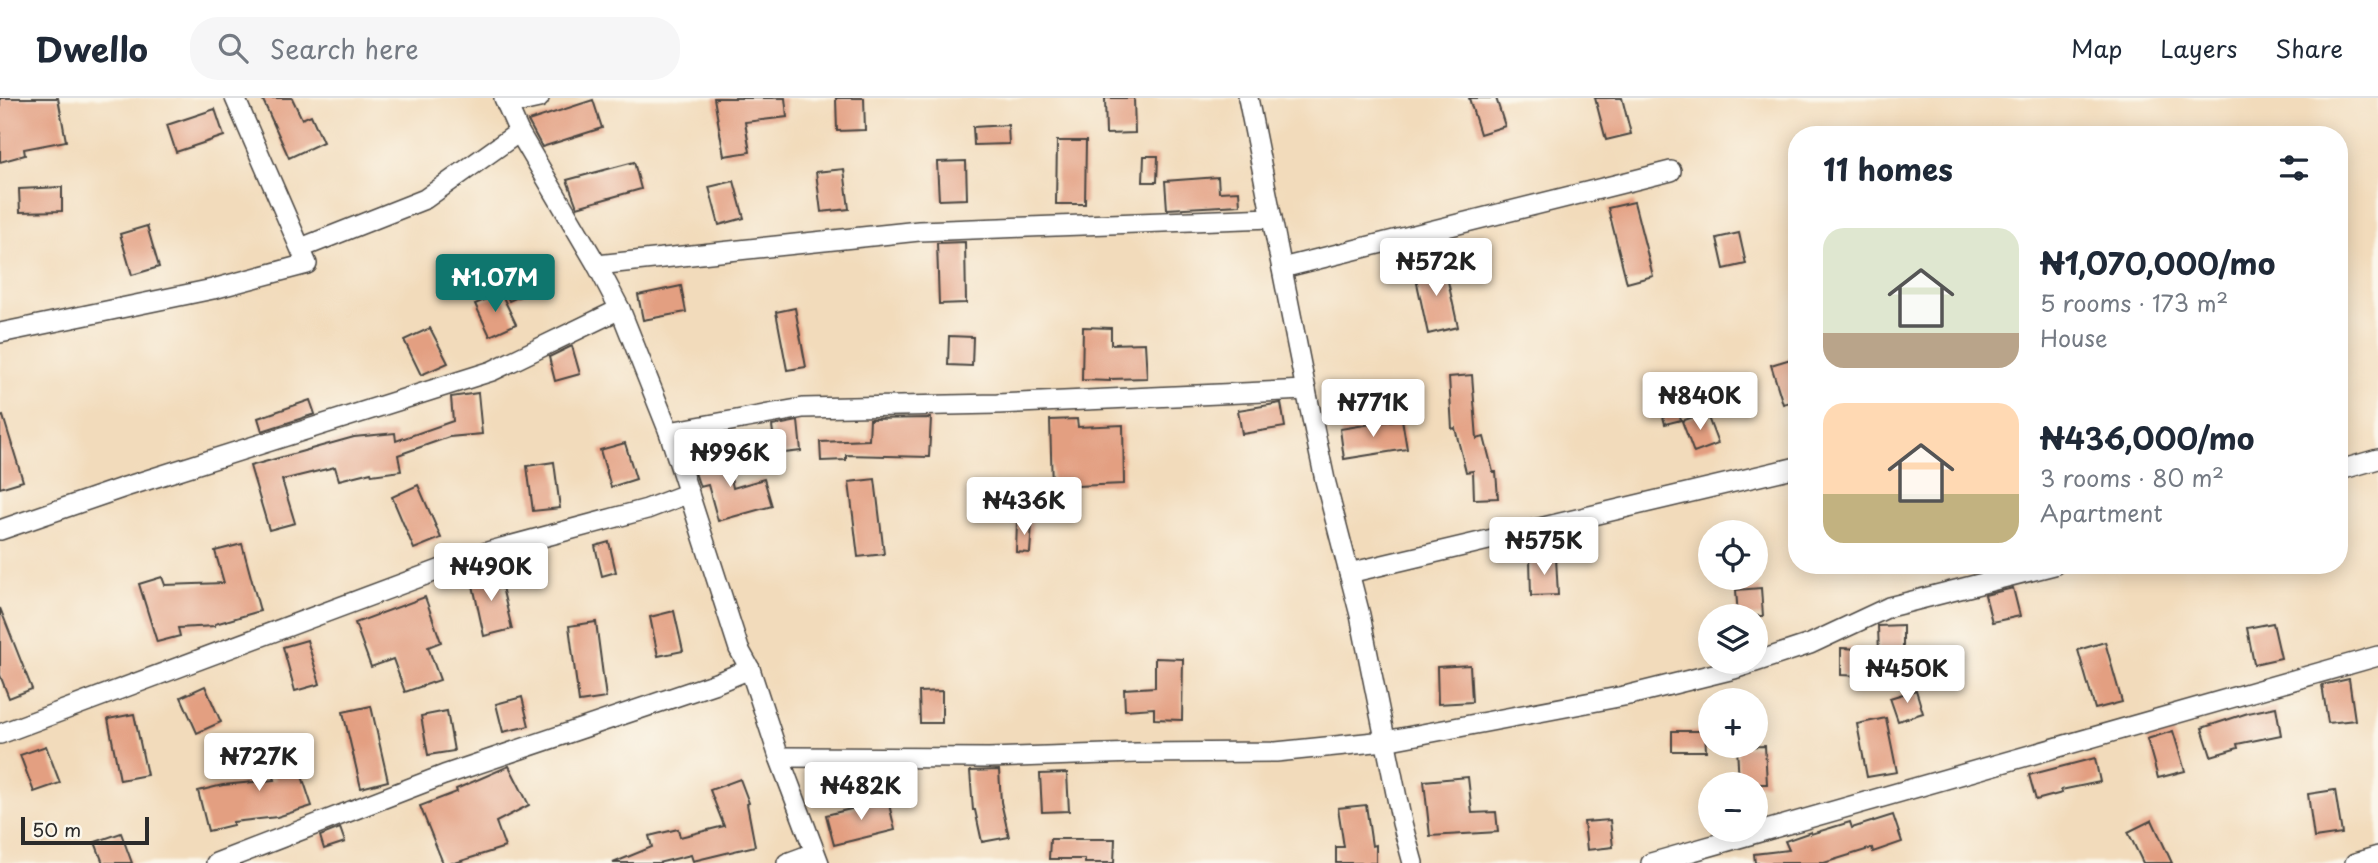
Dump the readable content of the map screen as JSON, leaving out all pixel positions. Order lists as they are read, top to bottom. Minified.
{"scale_bar":"50 m","page":{"header":"Dwello","search":"Search here","nav":["Map","Layers","Share"],"heading":"11 homes","list":[{"name":"₦1,070,000/mo","note":"5 rooms · 173 m² · House"},{"name":"₦436,000/mo","note":"3 rooms · 80 m² · Apartment"}],"price":["₦572K","₦1.07M","₦840K","₦771K","₦996K","₦436K","₦575K","₦490K","₦450K","₦727K","₦482K"],"map_buttons":["+","−"],"scale":"50 m"}}
